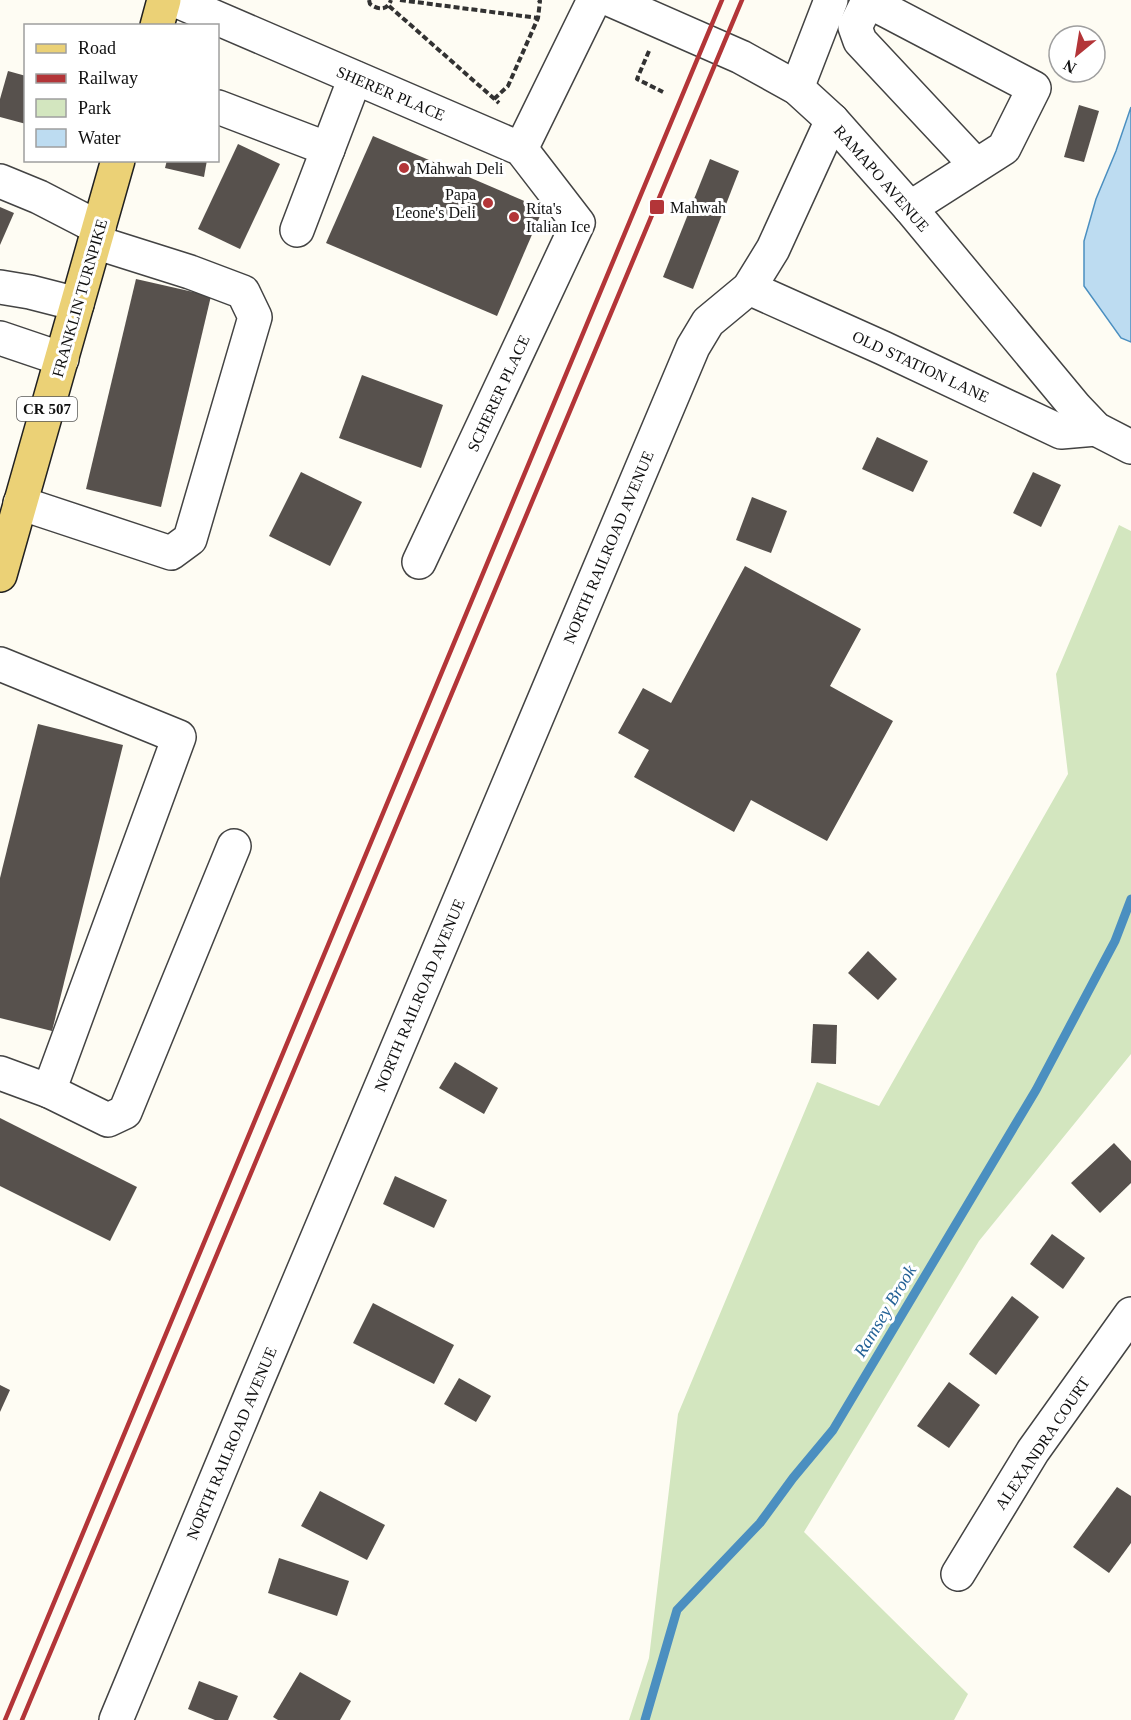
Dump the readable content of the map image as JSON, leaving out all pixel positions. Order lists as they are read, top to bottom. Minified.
{"streets":{"main road":["FRANKLIN TURNPIKE","CR 507"],"street":["SHERER PLACE","RAMAPO AVENUE","OLD STATION LANE","SCHERER PLACE","NORTH RAILROAD AVENUE","ALEXANDRA COURT"]},"crossings":[["SHERER PLACE","SCHERER PLACE"],["RAMAPO AVENUE","OLD STATION LANE"],["RAMAPO AVENUE","NORTH RAILROAD AVENUE"],["OLD STATION LANE","NORTH RAILROAD AVENUE"]],"water":["Ramsey Brook"],"places":{"other":["Mahwah Deli","Papa Leone's Deli","Rita's Italian Ice"],"transit":["Mahwah"]},"legend":["Road","Railway","Park","Water"],"north":"bottom left"}
